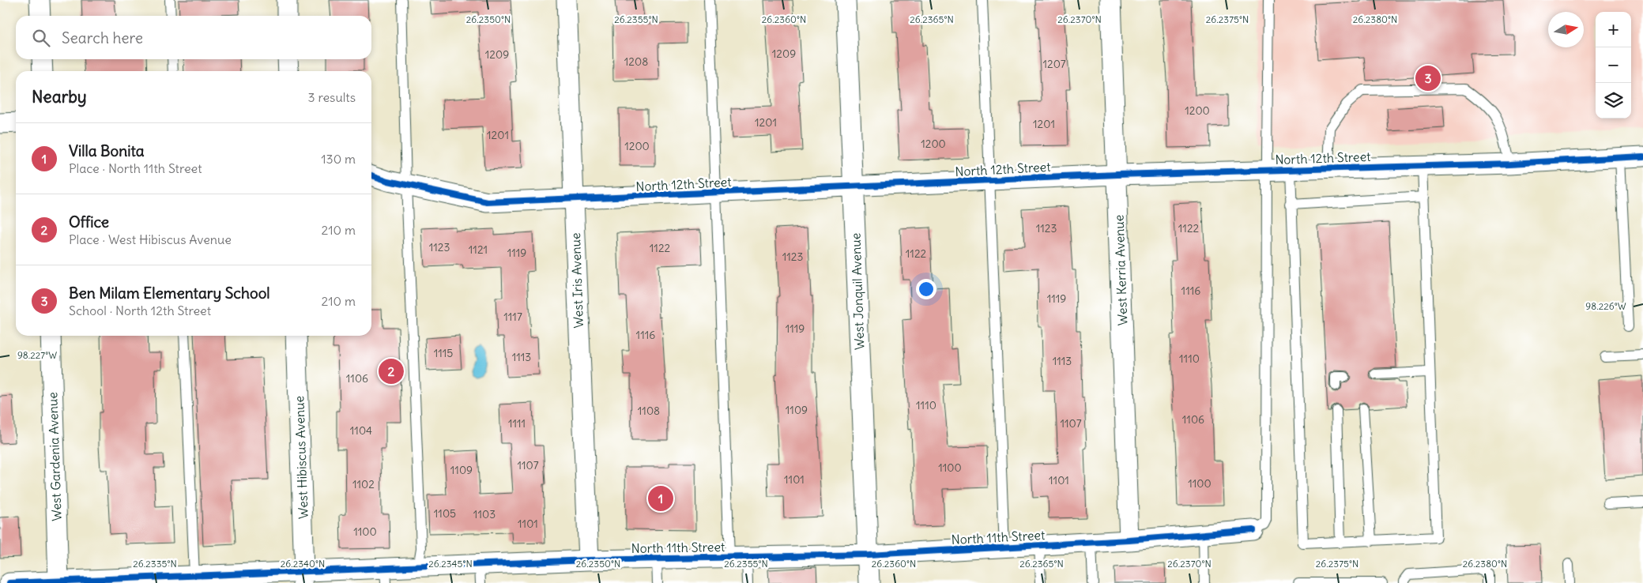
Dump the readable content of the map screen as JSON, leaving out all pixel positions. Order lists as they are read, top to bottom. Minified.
{"streets":{"street":["North 12th Street","West Kerria Avenue","West Iris Avenue","West Jonquil Avenue","West Gardenia Avenue","West Hibiscus Avenue","North 11th Street"]},"crossings":[["North 12th Street","West Kerria Avenue"],["North 12th Street","West Iris Avenue"],["North 12th Street","West Jonquil Avenue"],["West Kerria Avenue","North 11th Street"],["West Iris Avenue","North 11th Street"],["West Jonquil Avenue","North 11th Street"],["West Gardenia Avenue","North 11th Street"],["West Hibiscus Avenue","North 11th Street"]],"house_numbers":["1209","1209","1208","1207","1200","1201","1201","1201","1200","1200","1123","1122","1123","1122","1121","1119","1122","1123","1116","1119","1117","1119","1116","1115","1113","1110","1113","1106","1110","1109","1108","1106","1111","1107","1104","1107","1100","1109","1101","1101","1100","1102","1105","1103","1101","1100"],"north":"right","page":{"map_buttons":["+","−"],"search":"Search here","pins":["3","2","1"],"heading":["Nearby","3 results"],"list":[{"mark":"1","name":"Villa Bonita","note":"Place · North 11th Street","value":"130 m"},{"mark":"2","name":"Office","note":"Place · West Hibiscus Avenue","value":"210 m"},{"mark":"3","name":"Ben Milam Elementary School","note":"School · North 12th Street","value":"210 m"}]},"coordinates":["26.2360°N","26.2375°N","26.2380°N","26.2350°N","26.2355°N","26.2365°N","26.2370°N","98.226°W","98.227°W","26.2335°N","26.2340°N","26.2345°N"]}
